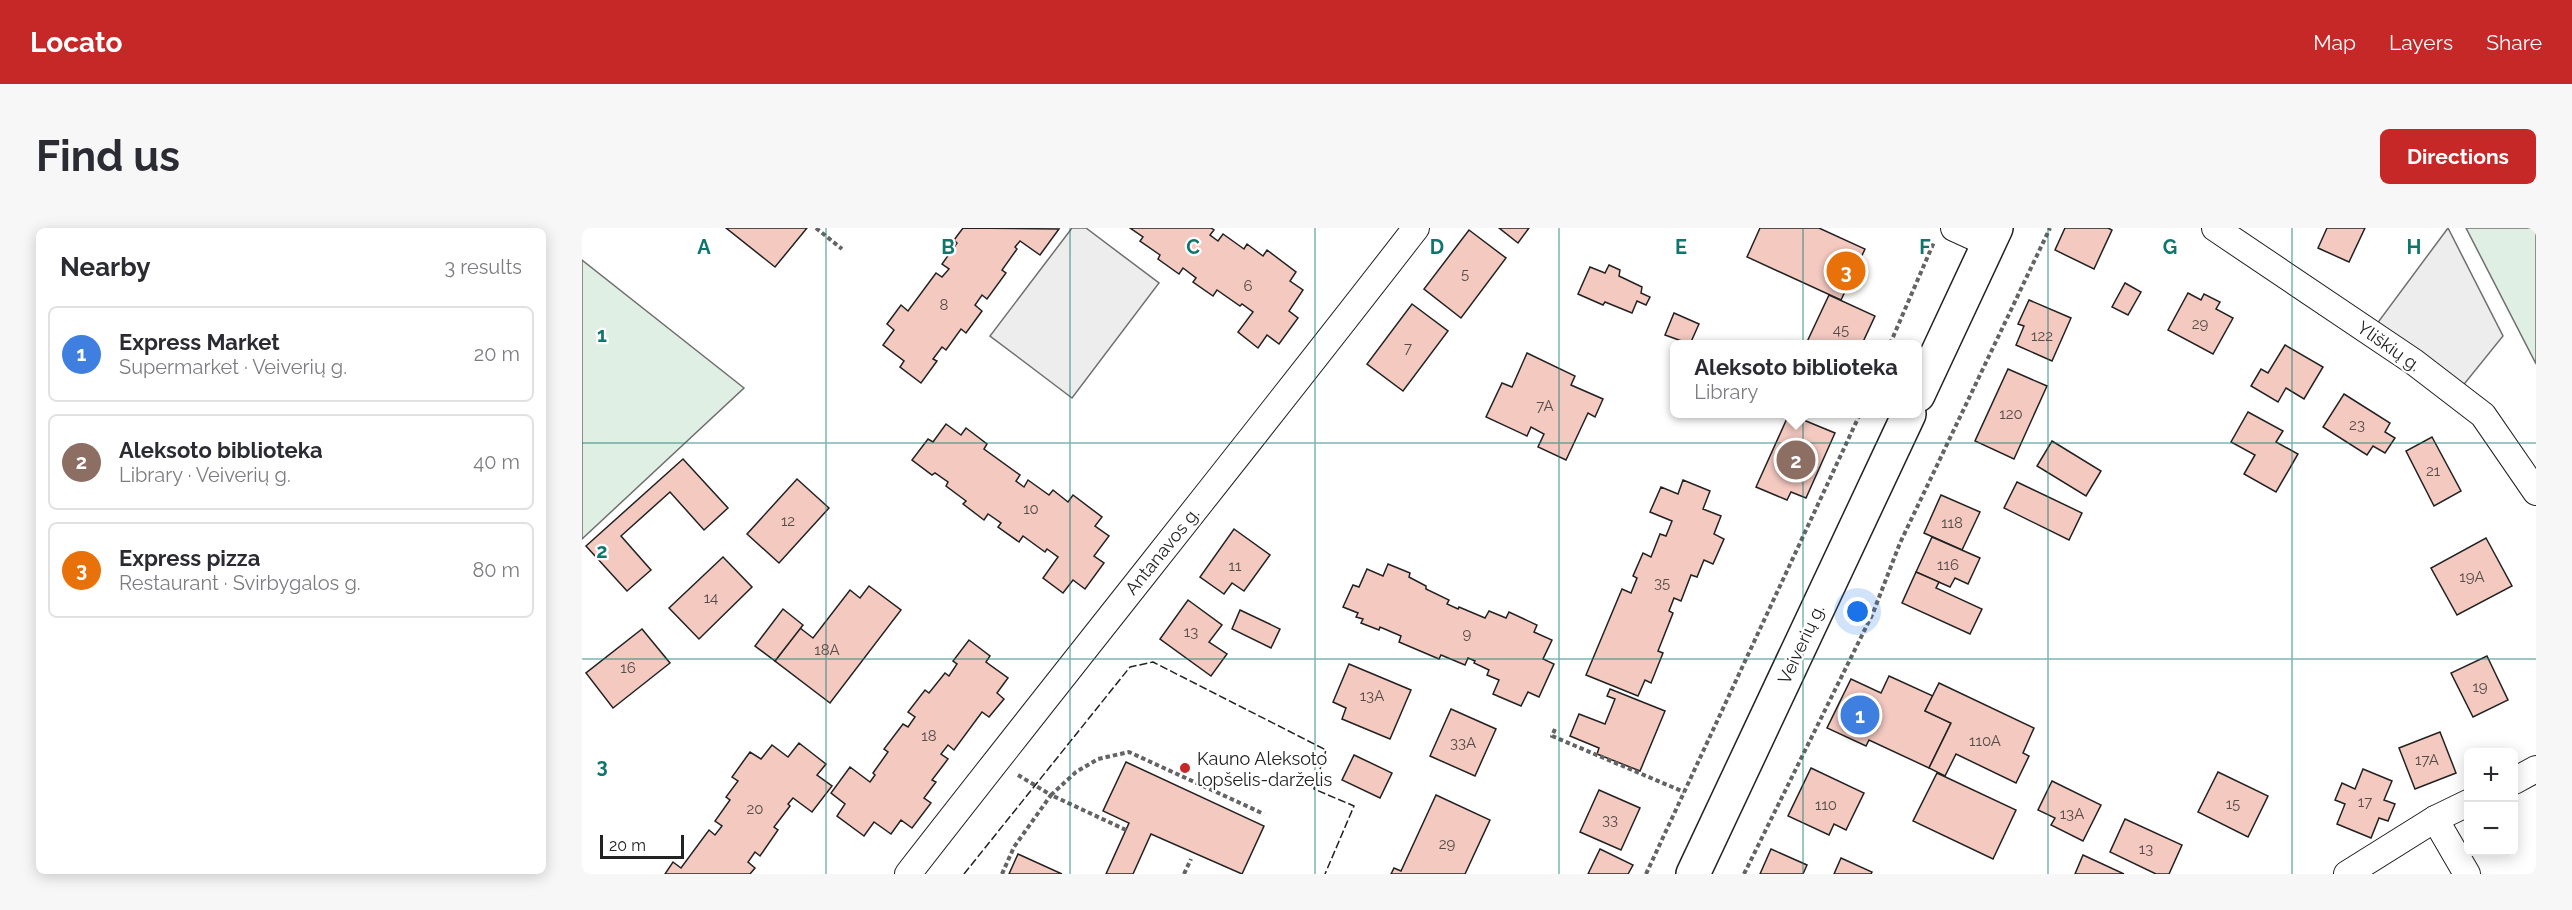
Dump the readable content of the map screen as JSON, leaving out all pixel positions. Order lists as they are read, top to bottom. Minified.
{"streets":{"main road":["Veiverių g."],"street":["Yliškių g.","Antanavos g."]},"places":["Kauno Aleksoto lopšelis-darželis"],"house_numbers":["5","6","8","29","45","122","7","7A","120","23","21","10","12","118","116","11","19A","35","14","13","9","18A","16","19","13A","18","110A","33A","17A","17","15","110","20","13A","33","29","13"],"scale_bar":"20 m","page":{"header":"Locato","nav":["Map","Layers","Share"],"buttons":"Directions","title":"Find us","heading":["Nearby","3 results"],"pins":["3","2","1"],"list":[{"mark":"1","name":"Express Market","note":"Supermarket · Veiverių g.","value":"20 m"},{"mark":"2","name":"Aleksoto biblioteka","note":"Library · Veiverių g.","value":"40 m"},{"mark":"3","name":"Express pizza","note":"Restaurant · Svirbygalos g.","value":"80 m"}],"popup":["Aleksoto biblioteka","Library"],"map_buttons":["+","−"],"scale":"20 m"},"grid":{"columns":["A","B","C","D","E","F","G","H"],"rows":["1","2","3"]}}
